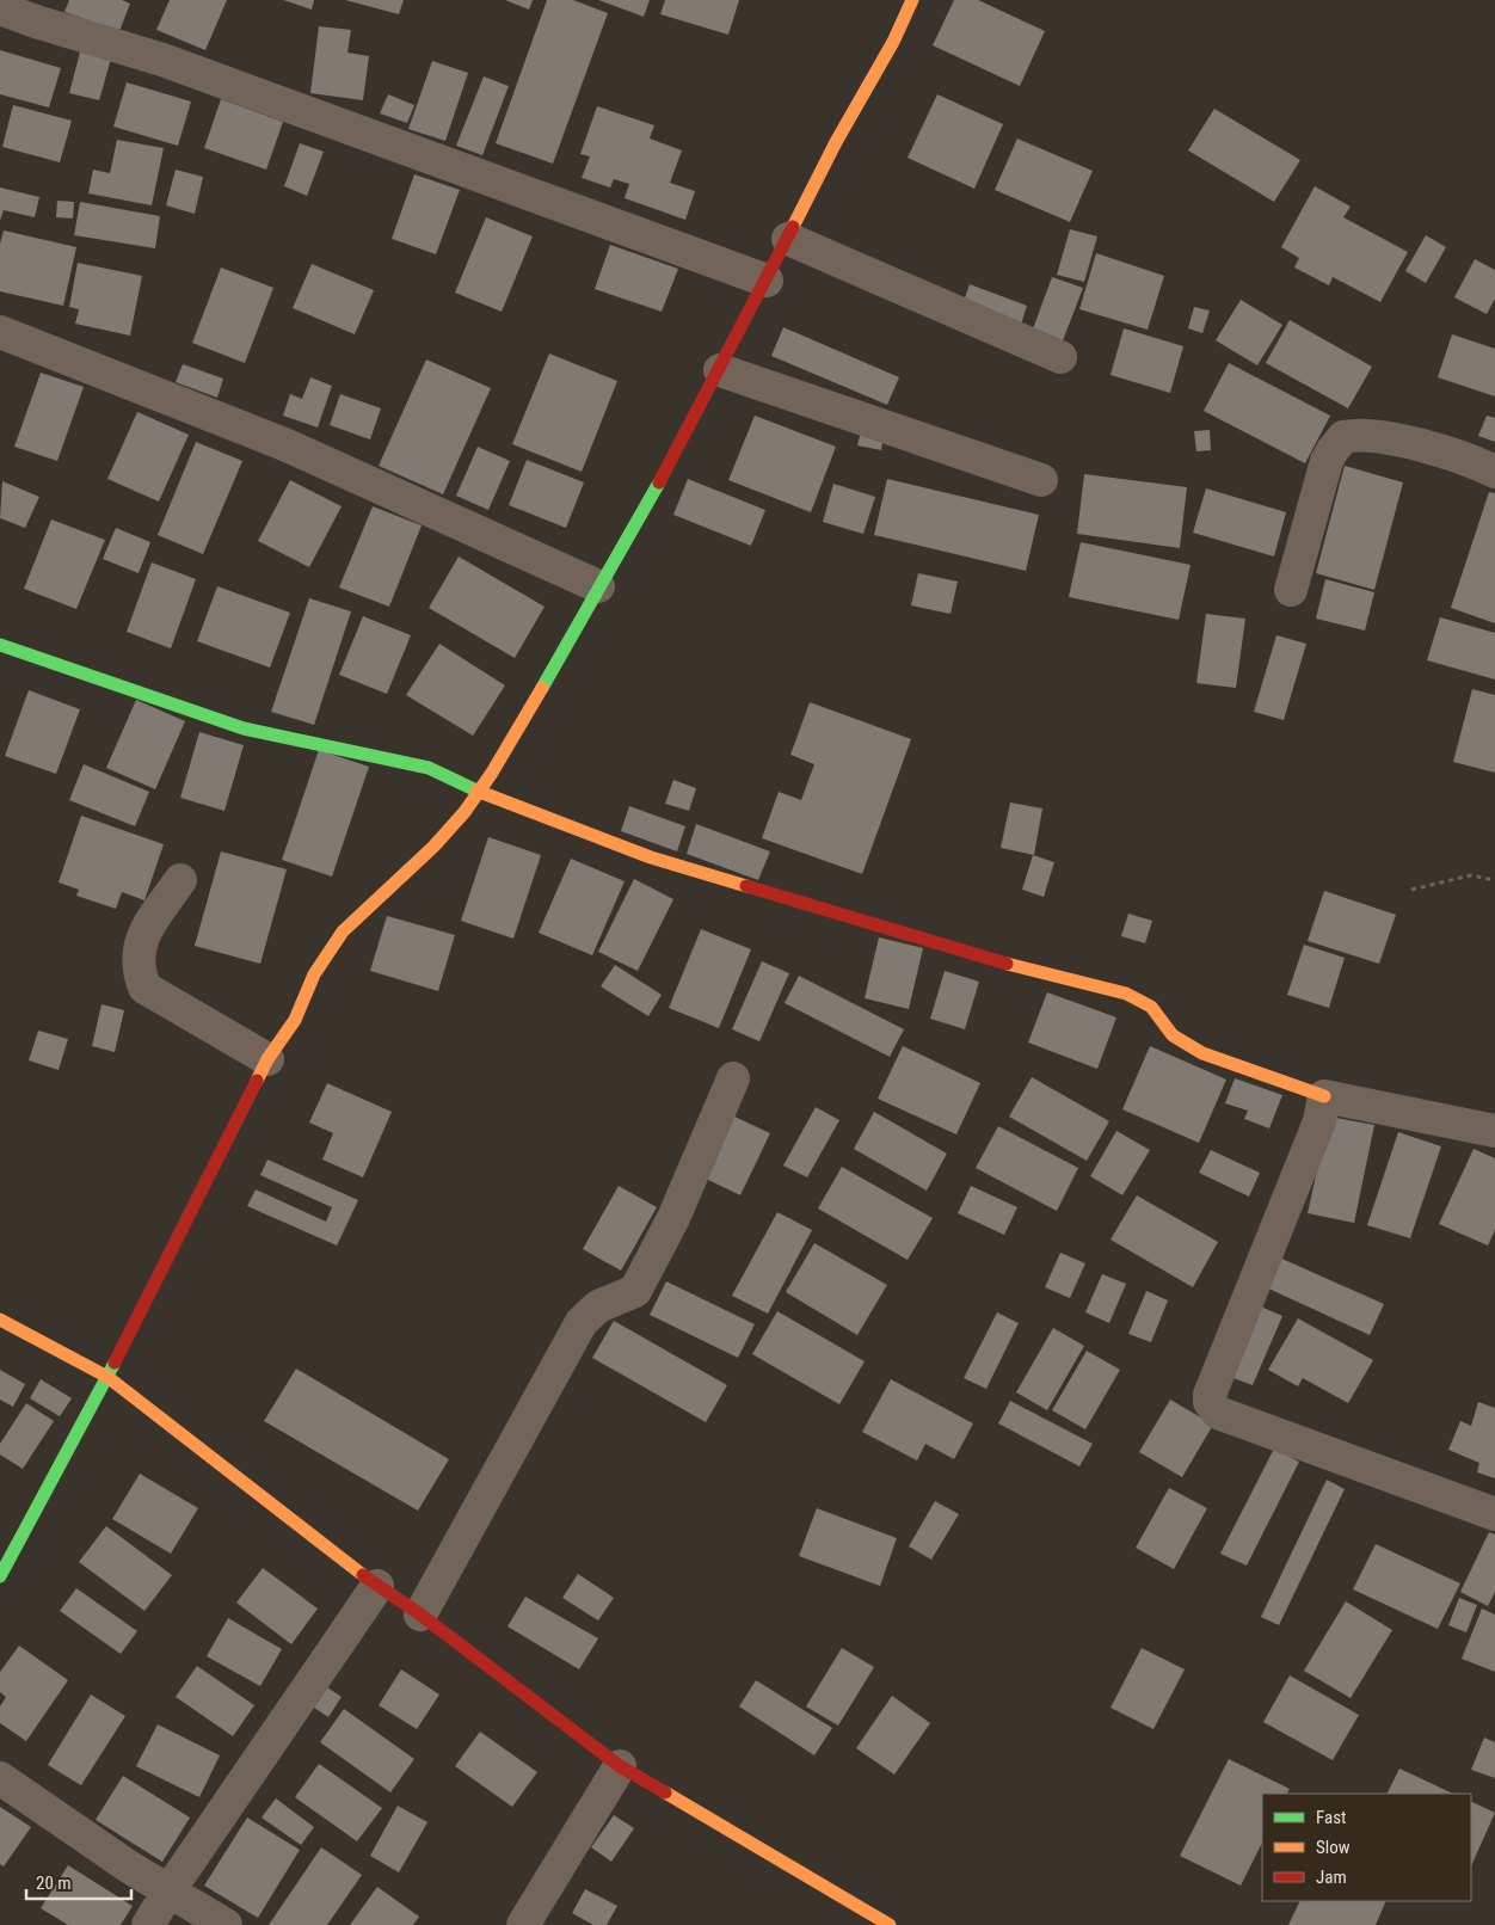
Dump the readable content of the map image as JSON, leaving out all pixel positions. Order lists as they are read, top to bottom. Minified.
{"legend":["Fast","Slow","Jam"],"scale_bar":"20 m"}
